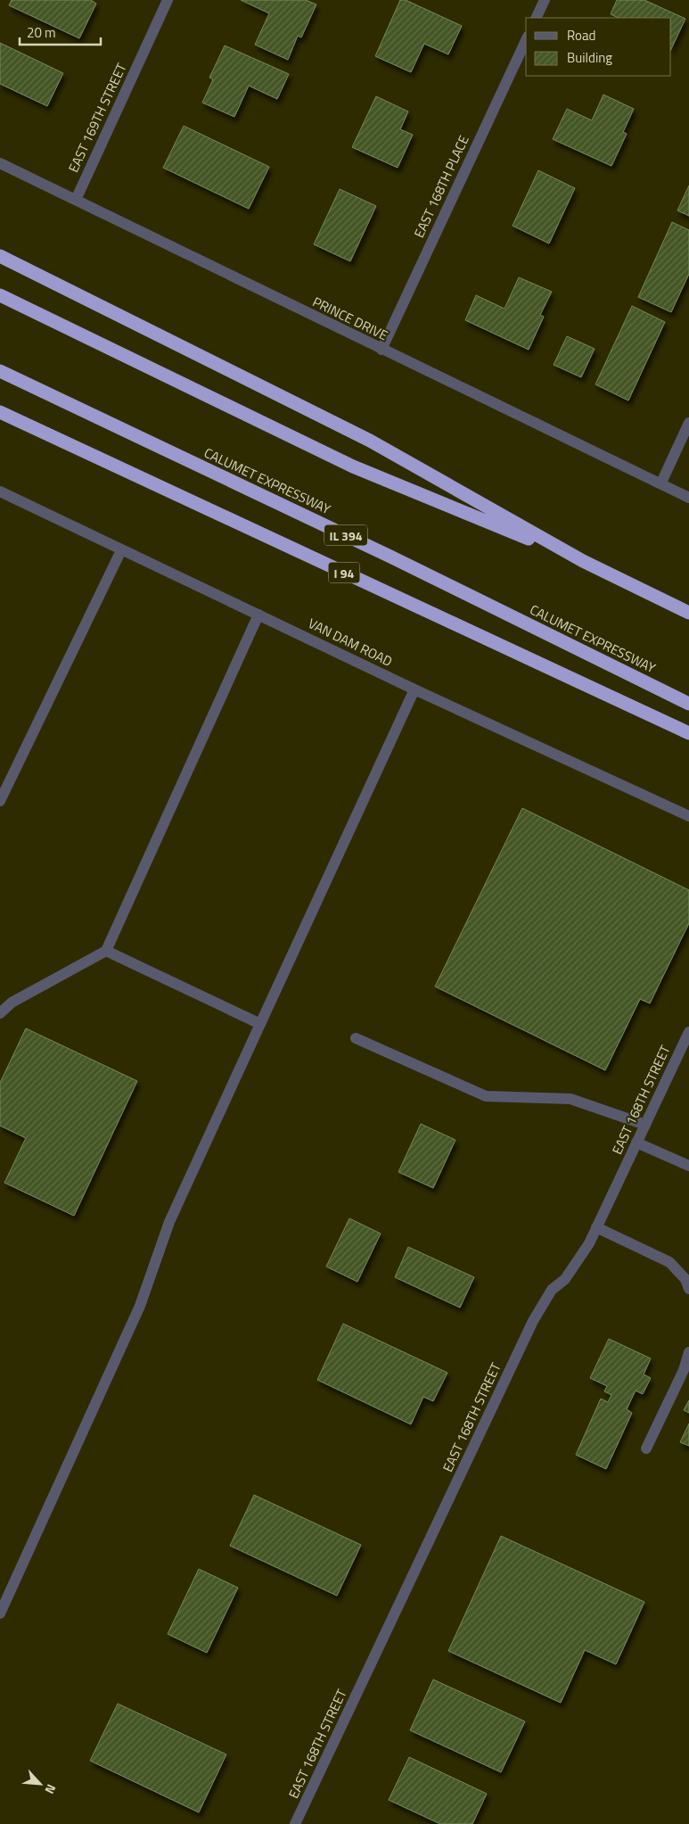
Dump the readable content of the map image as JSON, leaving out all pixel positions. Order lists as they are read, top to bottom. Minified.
{"streets":{"highway":["CALUMET EXPRESSWAY","IL 394","I 94"],"street":["EAST 169TH STREET","EAST 168TH PLACE","PRINCE DRIVE","VAN DAM ROAD","EAST 168TH STREET"]},"crossings":[["EAST 169TH STREET","PRINCE DRIVE"],["EAST 168TH PLACE","PRINCE DRIVE"]],"legend":["Road","Building"],"scale_bar":"20 m","north":"bottom right"}
